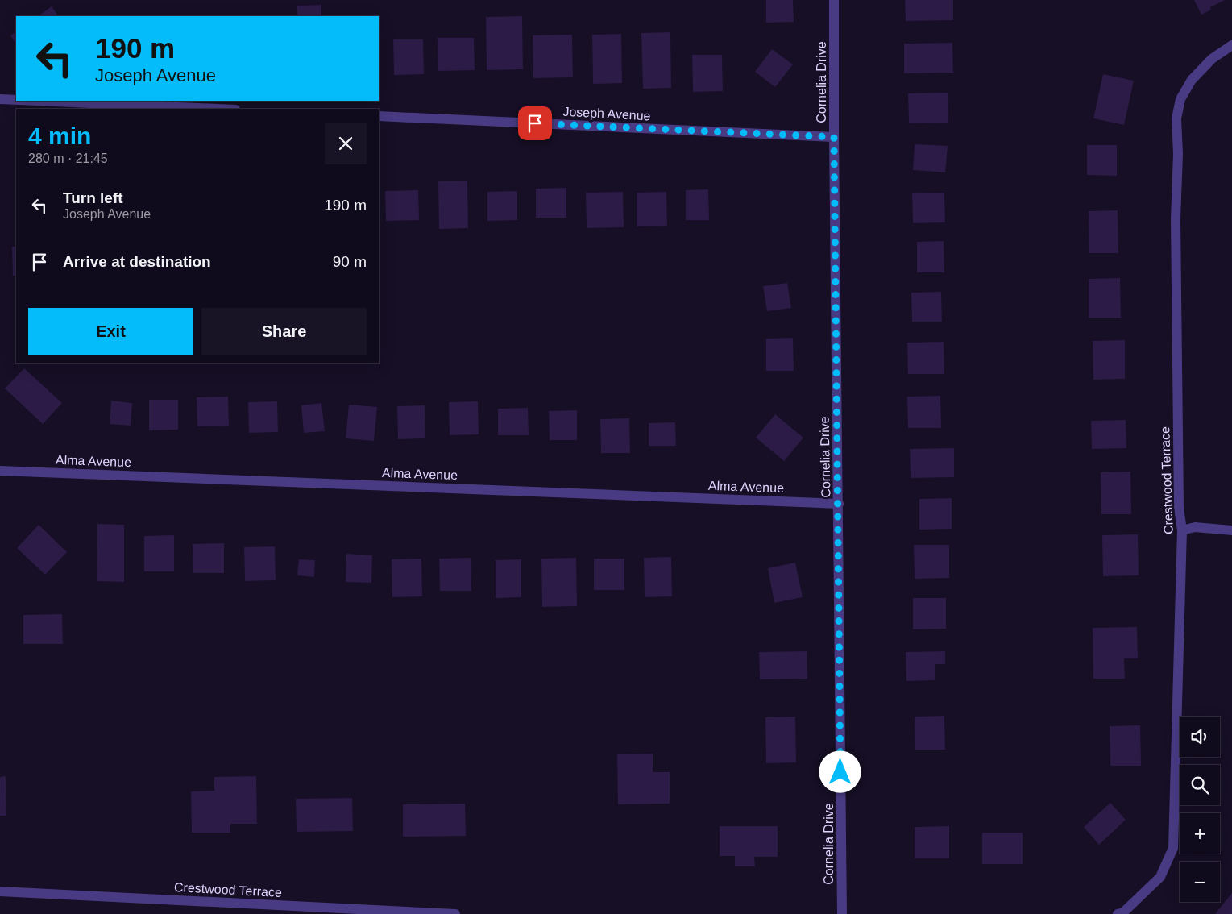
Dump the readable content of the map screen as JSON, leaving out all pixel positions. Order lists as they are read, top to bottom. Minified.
{"streets":{"street":["Cornelia Drive","Joseph Avenue","Alma Avenue","Crestwood Terrace"]},"crossings":[["Cornelia Drive","Joseph Avenue"],["Cornelia Drive","Alma Avenue"]],"page":{"turn":["190 m","Joseph Avenue"],"heading":["4 min","280 m · 21:45"],"list":[{"name":"Turn left","note":"Joseph Avenue","value":"190 m"},{"name":"Arrive at destination","value":"90 m"}],"buttons":["Exit","Share"],"map_buttons":["+","−"]}}
